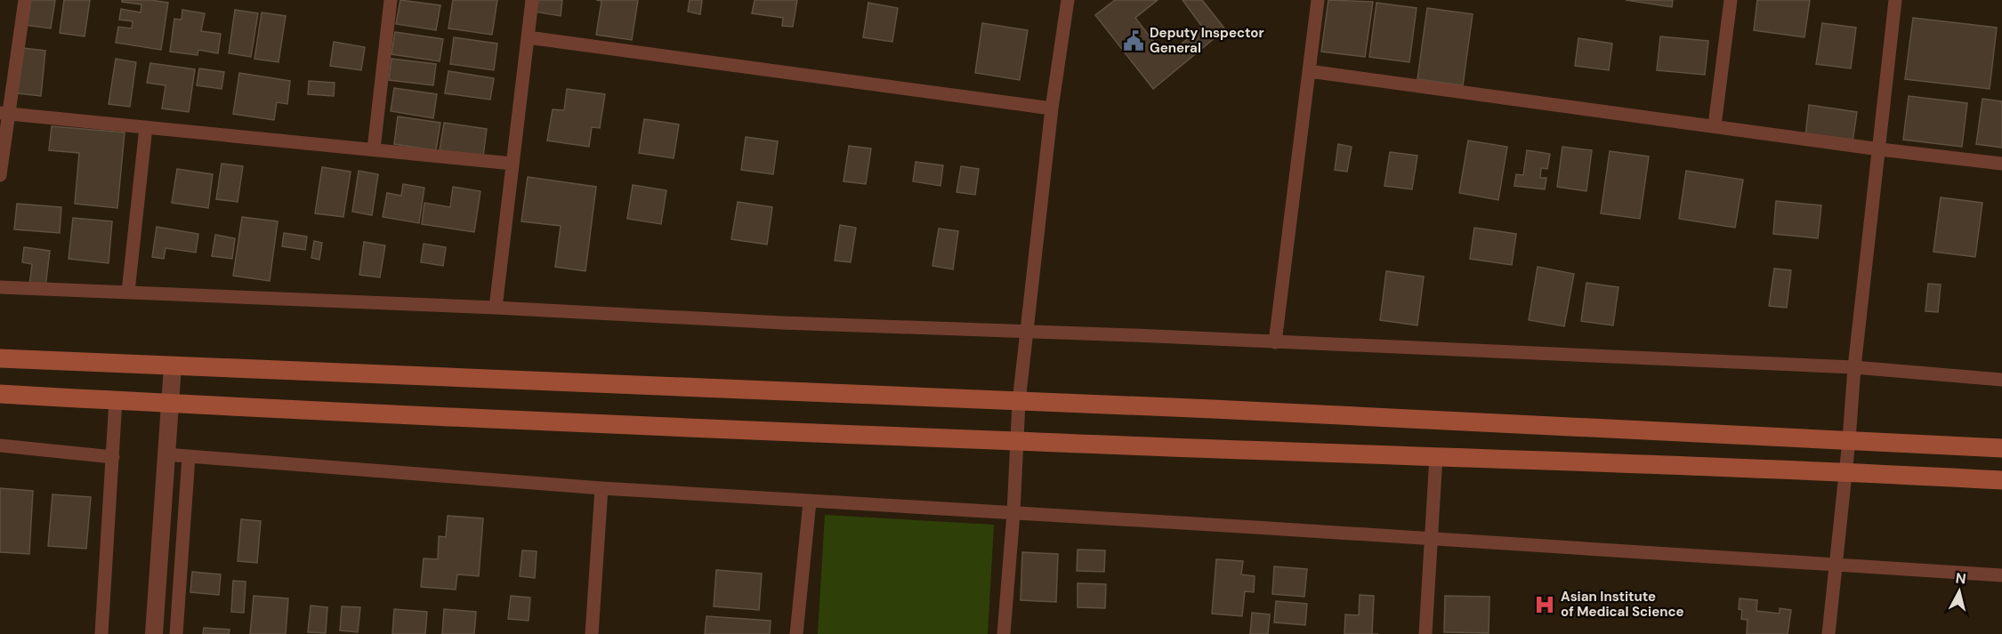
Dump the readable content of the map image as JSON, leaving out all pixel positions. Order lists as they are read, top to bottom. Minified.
{"places":{"public building":["Deputy Inspector General"],"hospital":["Asian Institute of Medical Science"]},"north":"top"}
